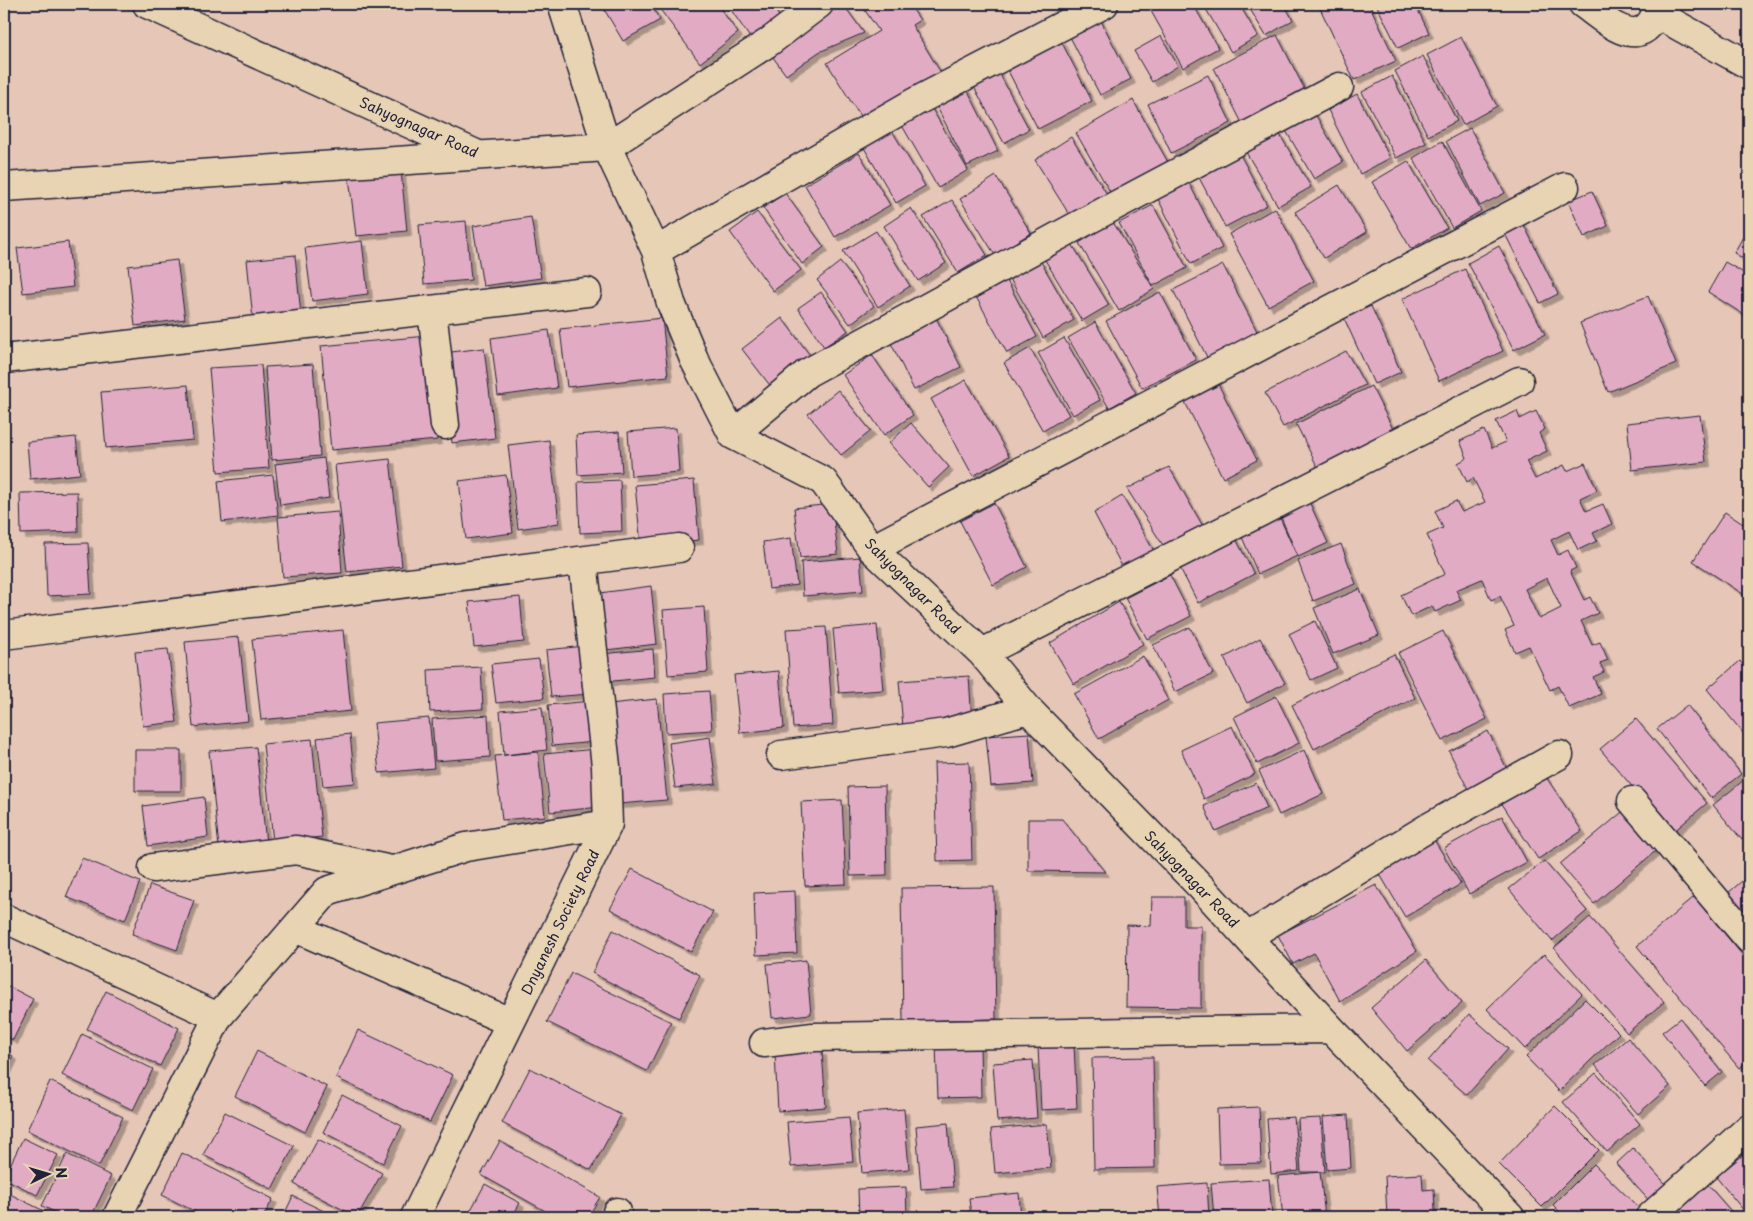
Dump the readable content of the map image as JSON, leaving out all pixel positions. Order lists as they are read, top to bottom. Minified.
{"streets":{"street":["Sahyognagar Road","Dnyanesh Society Road"]},"north":"right"}
